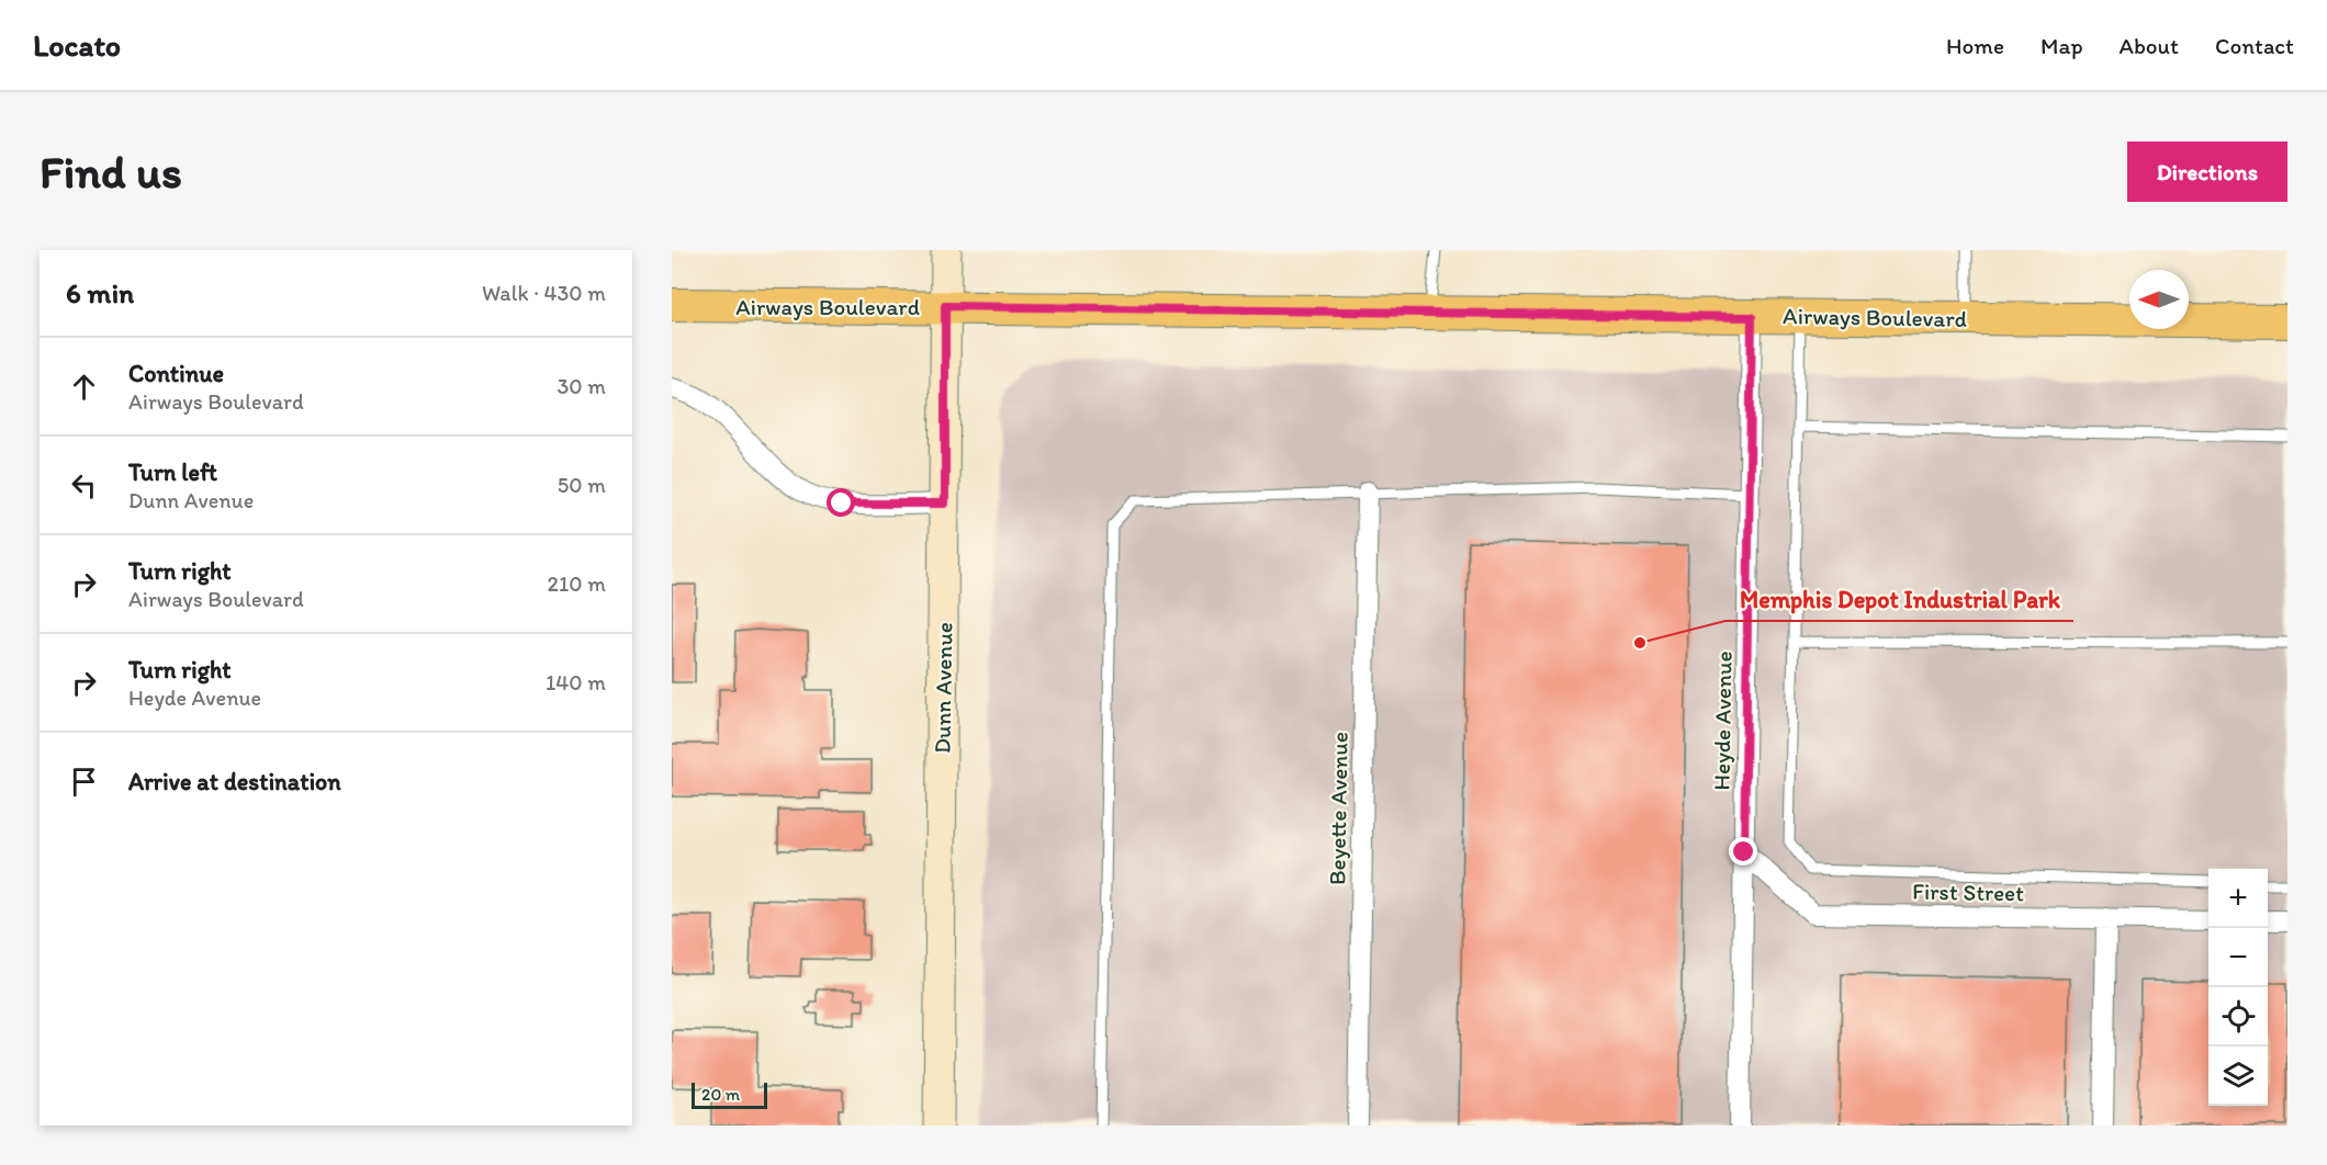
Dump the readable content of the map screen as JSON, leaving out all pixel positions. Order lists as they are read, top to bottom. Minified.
{"streets":{"main road":["Airways Boulevard","Dunn Avenue"],"street":["Heyde Avenue","Beyette Avenue","First Street"]},"crossings":[["Airways Boulevard","Dunn Avenue"],["Airways Boulevard","Heyde Avenue"],["Heyde Avenue","First Street"]],"places":["Memphis Depot Industrial Park"],"scale_bar":"20 m","north":"left","page":{"header":"Locato","nav":["Home","Map","About","Contact"],"buttons":"Directions","title":"Find us","heading":["6 min","Walk · 430 m"],"list":[["Continue","Airways Boulevard","30 m"],["Turn left","Dunn Avenue","50 m"],["Turn right","Airways Boulevard","210 m"],["Turn right","Heyde Avenue","140 m"],"Arrive at destination"],"map_buttons":["+","−"],"scale":"20 m"}}
